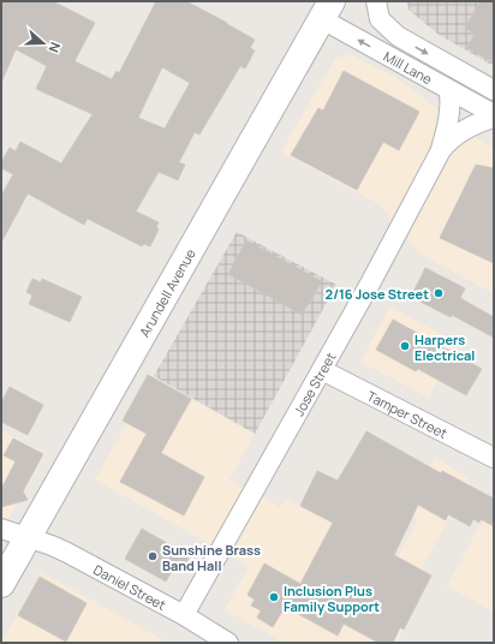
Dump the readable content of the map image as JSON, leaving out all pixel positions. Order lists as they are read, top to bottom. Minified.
{"streets":{"main road":["Arundell Avenue"],"street":["Mill Lane","Jose Street","Tamper Street","Daniel Street"]},"crossings":[["Mill Lane","Arundell Avenue"],["Mill Lane","Jose Street"],["Arundell Avenue","Daniel Street"],["Jose Street","Tamper Street"],["Jose Street","Daniel Street"]],"places":["2/16 Jose Street","Harpers Electrical","Sunshine Brass Band Hall","Inclusion Plus Family Support"],"north":"right"}
